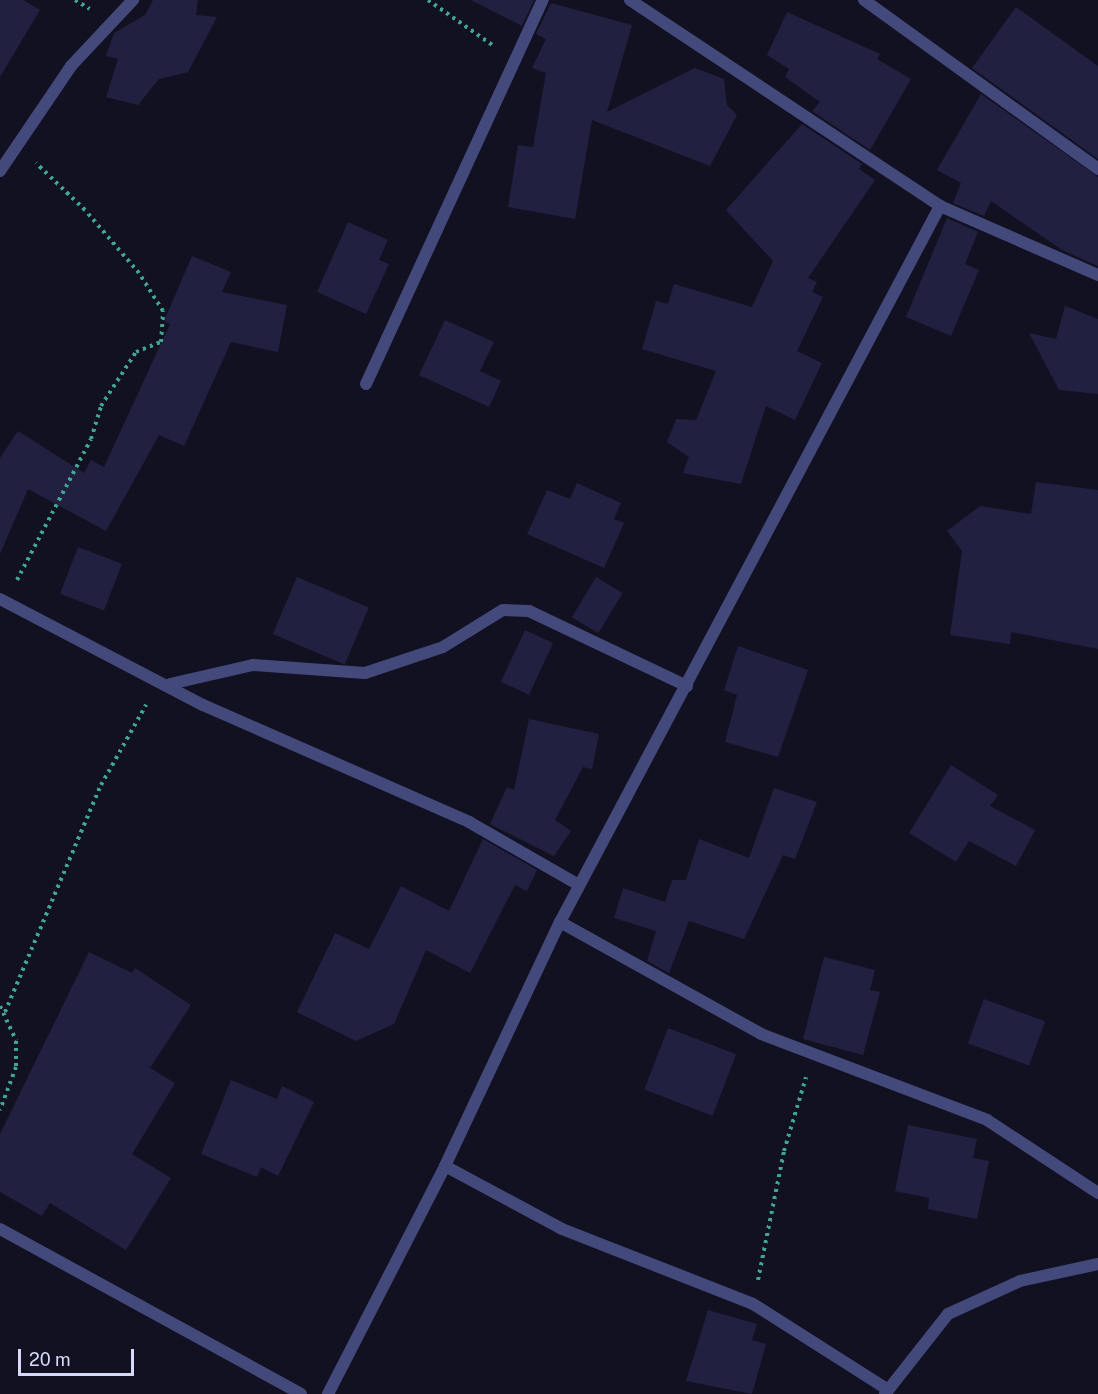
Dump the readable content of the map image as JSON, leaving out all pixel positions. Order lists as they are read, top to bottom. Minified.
{"scale_bar":"20 m"}
